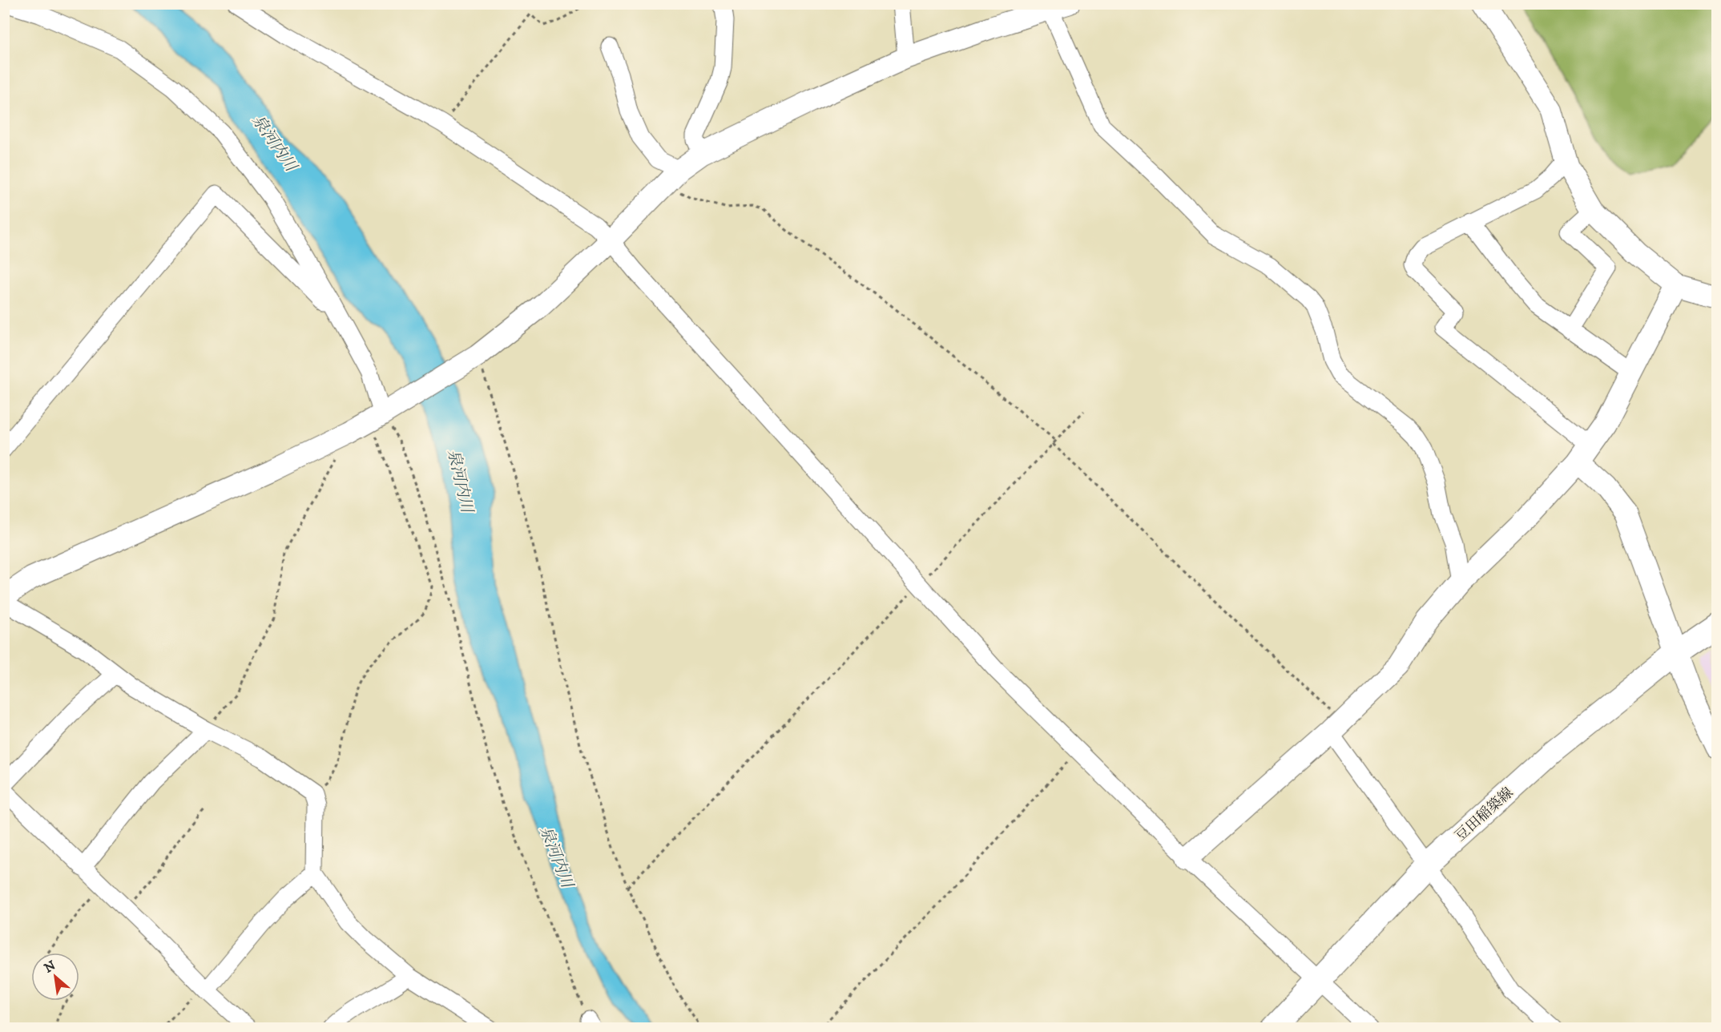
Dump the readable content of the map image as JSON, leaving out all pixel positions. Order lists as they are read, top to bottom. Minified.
{"streets":{"main road":["豆田稲築線"]},"water":["泉河内川"],"north":"top left"}
